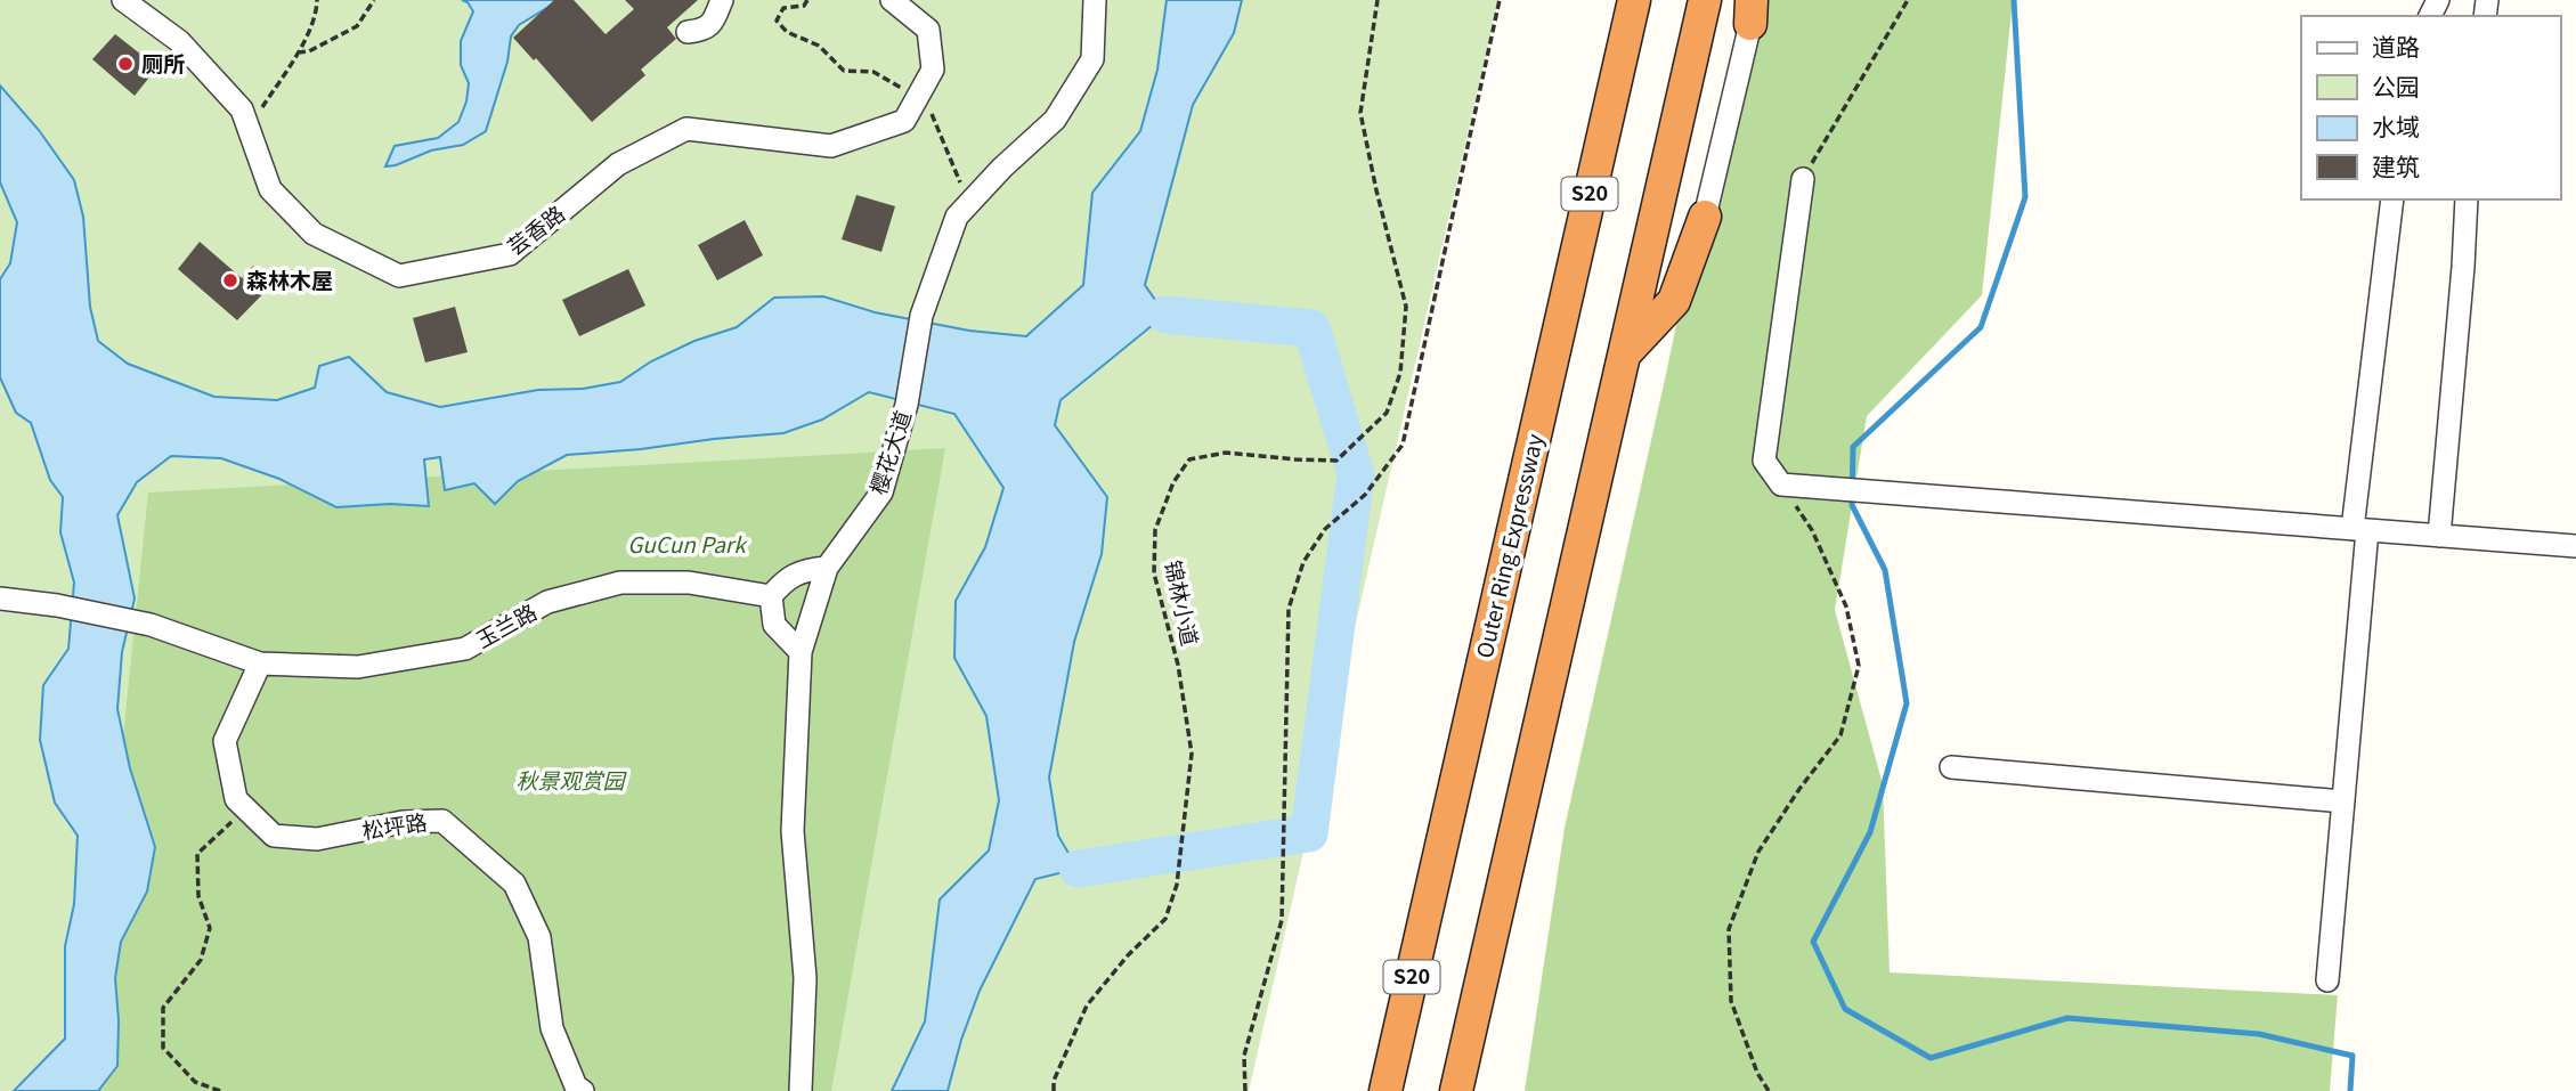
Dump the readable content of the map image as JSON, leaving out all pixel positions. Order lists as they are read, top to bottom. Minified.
{"streets":{"highway":["S20","Outer Ring Expressway"],"street":["芸香路","樱花大道","玉兰路","松坪路"],"path":["锦林小道"]},"crossings":[["玉兰路","松坪路"]],"parks":["GuCun Park","秋景观赏园"],"places":["厕所","森林木屋"],"legend":["道路","公园","水域","建筑"]}
